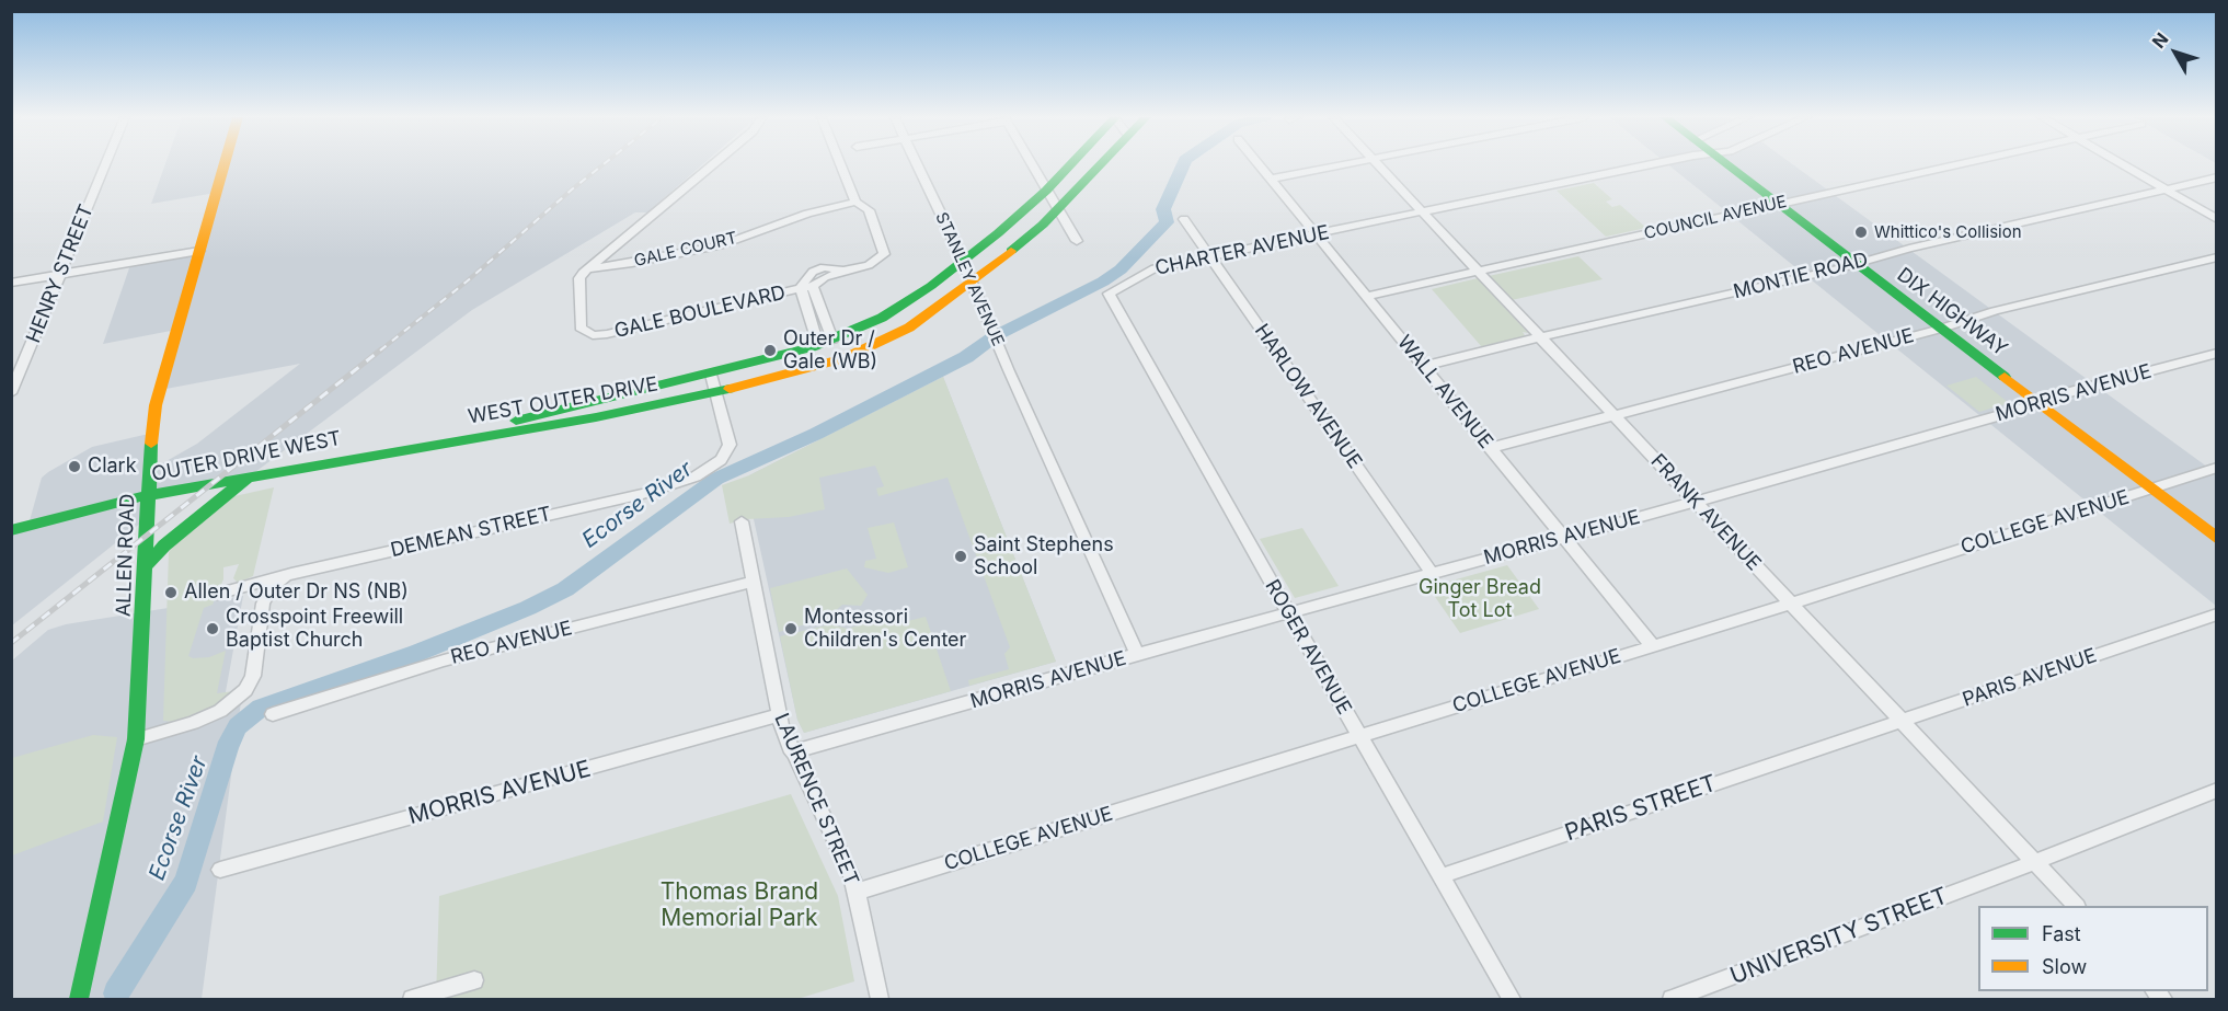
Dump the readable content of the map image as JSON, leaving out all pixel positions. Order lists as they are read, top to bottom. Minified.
{"streets":{"main road":["DIX HIGHWAY","WEST OUTER DRIVE","OUTER DRIVE WEST","ALLEN ROAD"],"street":["COUNCIL AVENUE","GALE COURT","CHARTER AVENUE","HENRY STREET","MONTIE ROAD","STANLEY AVENUE","GALE BOULEVARD","REO AVENUE","WALL AVENUE","MORRIS AVENUE","HARLOW AVENUE","FRANK AVENUE","COLLEGE AVENUE","DEMEAN STREET","ROGER AVENUE","PARIS AVENUE","LAURENCE STREET","PARIS STREET","UNIVERSITY STREET"]},"crossings":[["COUNCIL AVENUE","DIX HIGHWAY"],["COUNCIL AVENUE","WALL AVENUE"],["COUNCIL AVENUE","FRANK AVENUE"],["GALE COURT","GALE BOULEVARD"],["CHARTER AVENUE","WALL AVENUE"],["CHARTER AVENUE","HARLOW AVENUE"],["CHARTER AVENUE","FRANK AVENUE"],["CHARTER AVENUE","ROGER AVENUE"],["MONTIE ROAD","DIX HIGHWAY"],["MONTIE ROAD","WALL AVENUE"],["MONTIE ROAD","FRANK AVENUE"],["STANLEY AVENUE","MORRIS AVENUE"],["STANLEY AVENUE","WEST OUTER DRIVE"],["GALE BOULEVARD","WEST OUTER DRIVE"],["DIX HIGHWAY","REO AVENUE"],["DIX HIGHWAY","MORRIS AVENUE"],["DIX HIGHWAY","COLLEGE AVENUE"],["REO AVENUE","WALL AVENUE"],["REO AVENUE","FRANK AVENUE"],["REO AVENUE","LAURENCE STREET"],["WALL AVENUE","MORRIS AVENUE"],["WALL AVENUE","COLLEGE AVENUE"],["MORRIS AVENUE","HARLOW AVENUE"],["MORRIS AVENUE","FRANK AVENUE"],["MORRIS AVENUE","ROGER AVENUE"],["MORRIS AVENUE","LAURENCE STREET"],["WEST OUTER DRIVE","OUTER DRIVE WEST"],["WEST OUTER DRIVE","DEMEAN STREET"],["OUTER DRIVE WEST","ALLEN ROAD"],["FRANK AVENUE","COLLEGE AVENUE"],["FRANK AVENUE","PARIS AVENUE"],["FRANK AVENUE","UNIVERSITY STREET"],["COLLEGE AVENUE","ROGER AVENUE"],["COLLEGE AVENUE","LAURENCE STREET"],["ROGER AVENUE","PARIS STREET"],["PARIS AVENUE","PARIS STREET"]],"water":["Ecorse River"],"parks":["Ginger Bread Tot Lot","Thomas Brand Memorial Park"],"places":["Whittico's Collision","Outer Dr / Gale (WB)","Clark","Saint Stephens School","Allen / Outer Dr NS (NB)","Crosspoint Freewill Baptist Church","Montessori Children's Center"],"legend":["Fast","Slow"],"north":"top left"}
